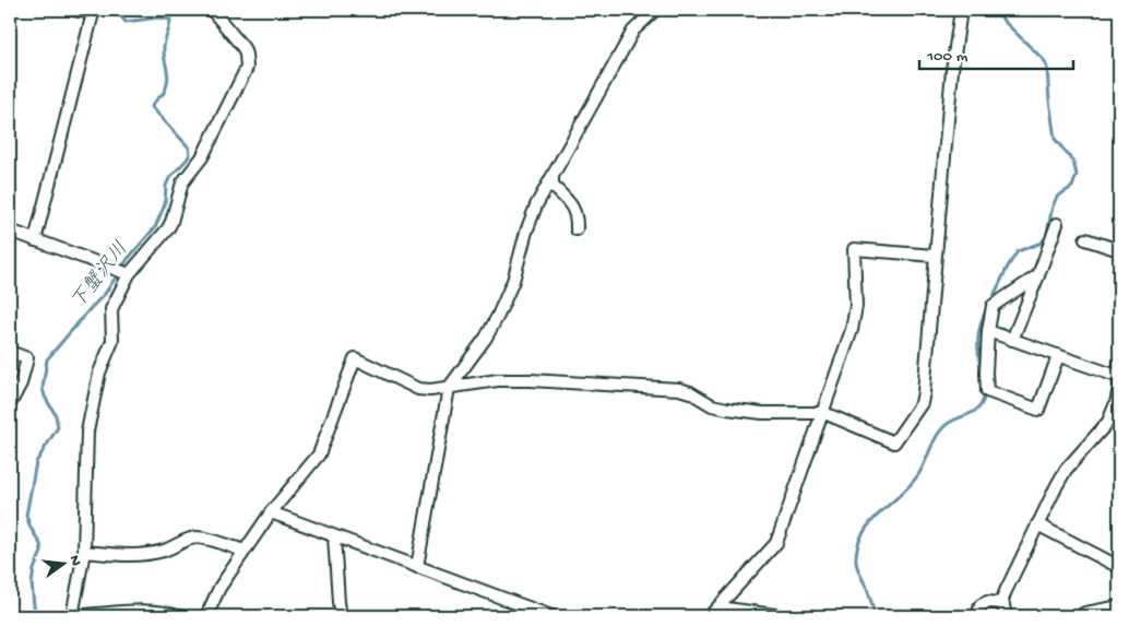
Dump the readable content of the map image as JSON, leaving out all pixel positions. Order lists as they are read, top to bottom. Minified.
{"water":["下蟹沢川"],"scale_bar":"100 m","north":"right"}
